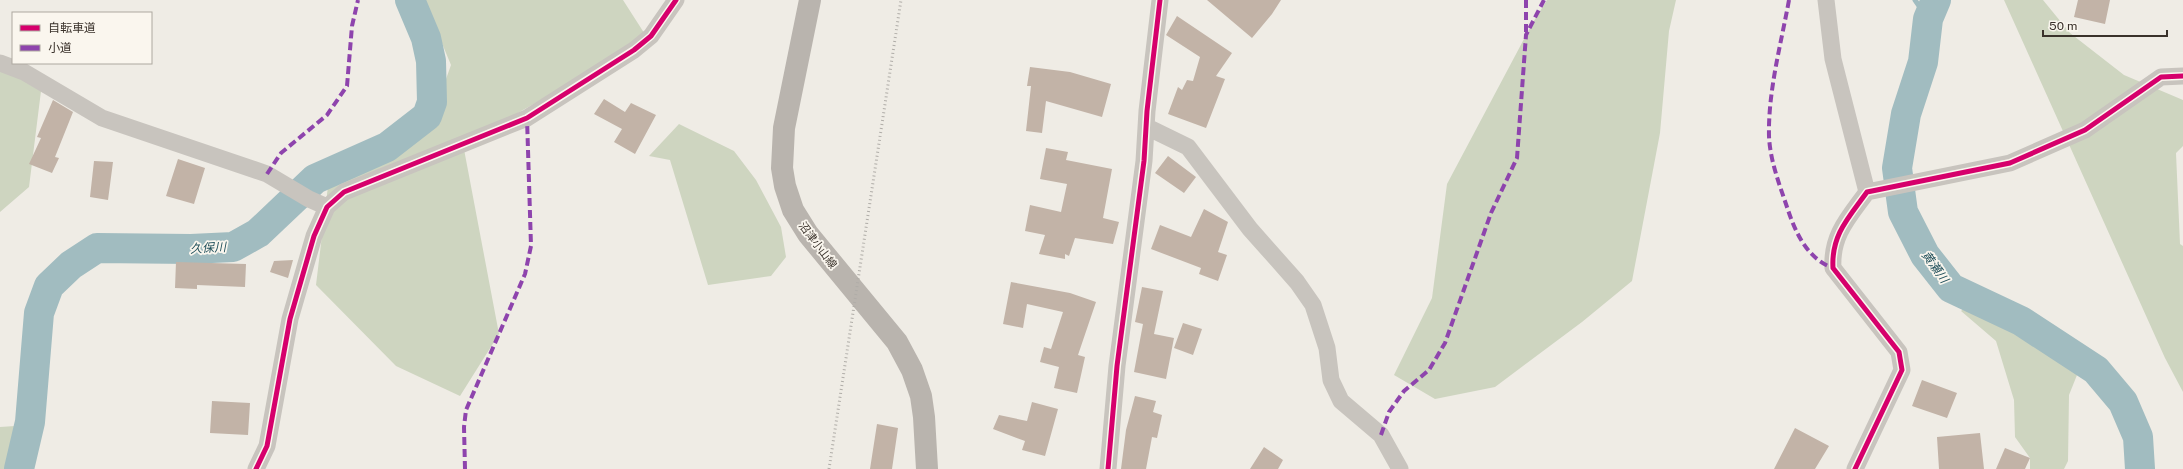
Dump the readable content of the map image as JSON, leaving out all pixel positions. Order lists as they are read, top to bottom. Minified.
{"streets":{"main road":["沼津小山線"]},"water":["久保川","黄瀬川"],"legend":["自転車道","小道"],"scale_bar":"50 m"}
